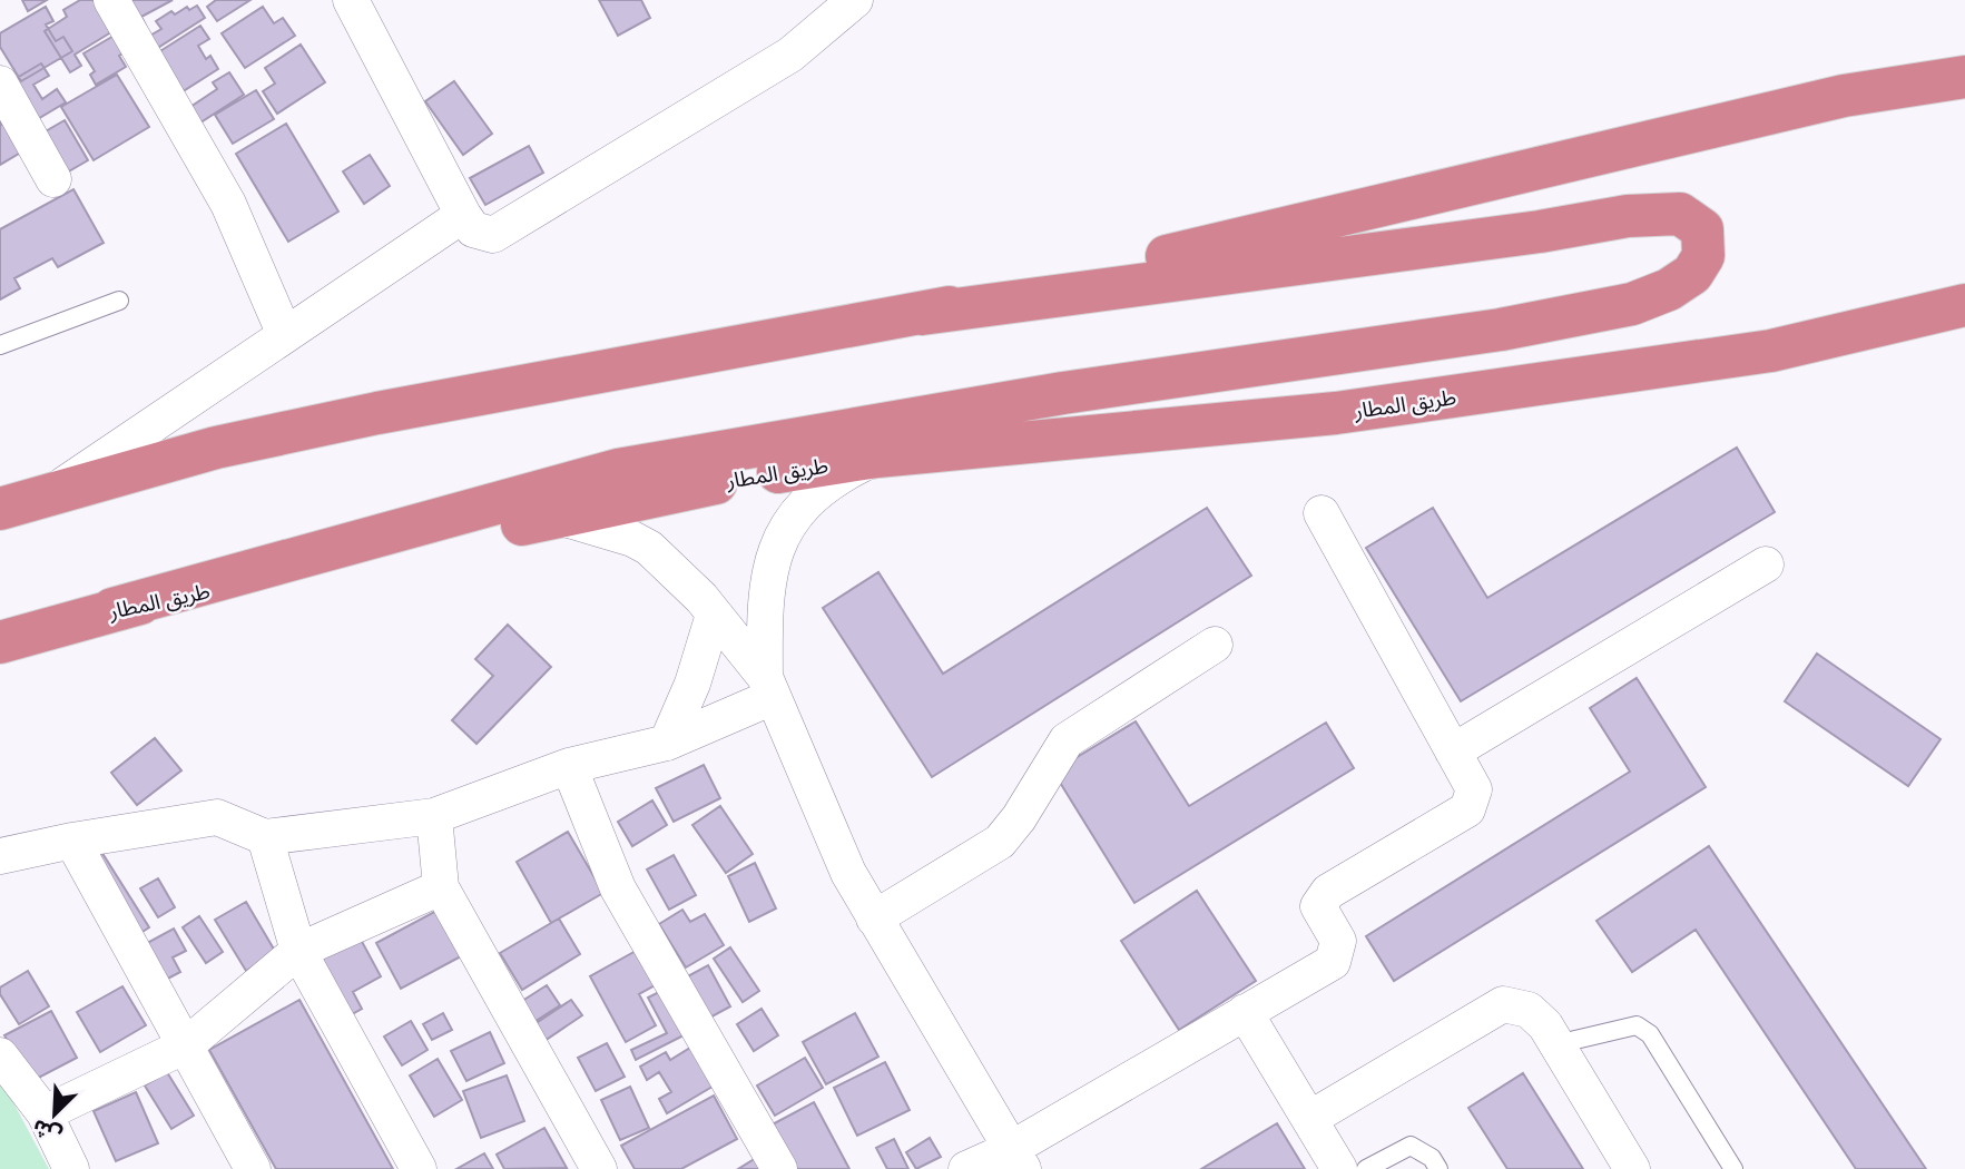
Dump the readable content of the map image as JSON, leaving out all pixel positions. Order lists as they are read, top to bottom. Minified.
{"streets":{"highway":["طريق المطار"]},"north":"bottom left"}
